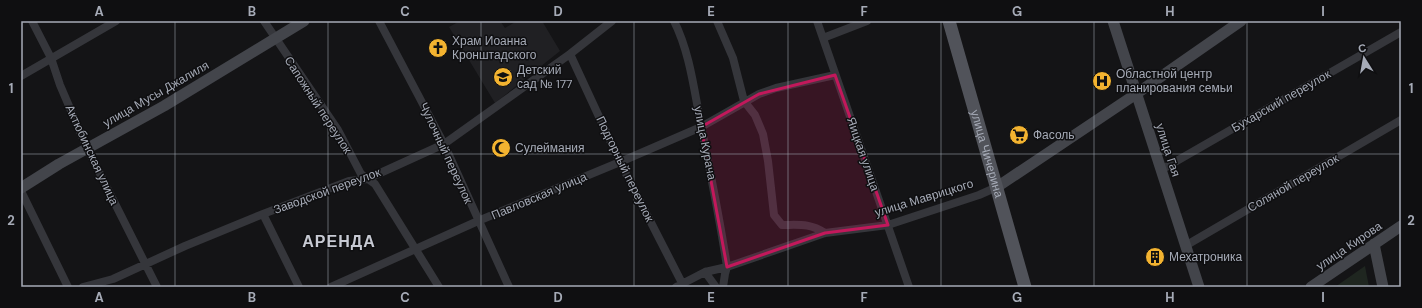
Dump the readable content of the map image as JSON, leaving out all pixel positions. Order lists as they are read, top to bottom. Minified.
{"streets":{"main road":["улица Чичерина"],"street":["улица Мусы Джалиля","Бухарский переулок","Сапожный переулок","улица Курача","улица Гая","Чулочный переулок","Яицкая улица","Актюбинская улица","Подгорный переулок","Соляной переулок","Заводской переулок","Павловская улица","улица Маврицкого","улица Кирова"]},"crossings":[["улица Мусы Джалиля","Сапожный переулок"],["улица Мусы Джалиля","Актюбинская улица"],["Бухарский переулок","улица Гая"],["Сапожный переулок","Заводской переулок"],["Сапожный переулок","Павловская улица"],["улица Курача","Павловская улица"],["улица Курача","улица Маврицкого"],["улица Гая","Соляной переулок"],["улица Гая","улица Маврицкого"],["Чулочный переулок","Заводской переулок"],["Чулочный переулок","Павловская улица"],["Яицкая улица","Павловская улица"],["Яицкая улица","улица Маврицкого"],["улица Чичерина","улица Маврицкого"],["Актюбинская улица","Заводской переулок"],["Подгорный переулок","Заводской переулок"],["Подгорный переулок","Павловская улица"],["Подгорный переулок","улица Маврицкого"]],"districts":["АРЕНДА"],"places":{"church":["Храм Иоанна Кронштадского"],"school or university":["Детский сад № 177"],"hospital":["Областной центр планирования семьи"],"supermarket":["Фасоль"],"mosque":["Сулеймания"],"building":["Мехатроника"]},"north":"top","grid":{"columns":["A","B","C","D","E","F","G","H","I"],"rows":["1","2"]}}
